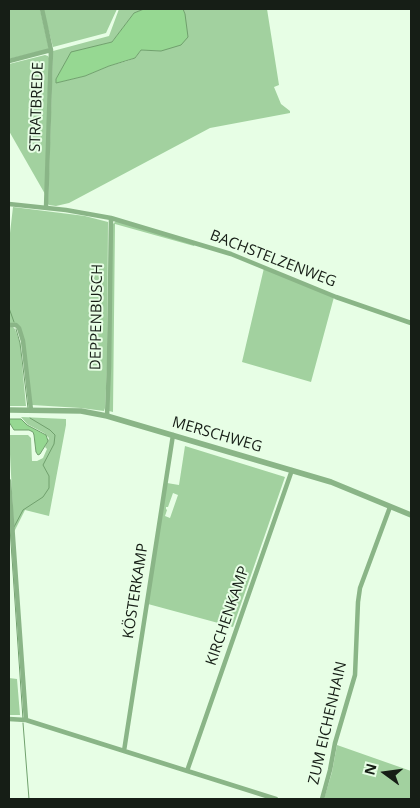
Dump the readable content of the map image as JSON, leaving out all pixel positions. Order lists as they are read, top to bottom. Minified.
{"streets":{"street":["STRATBREDE","BACHSTELZENWEG","DEPPENBUSCH","MERSCHWEG","KÖSTERKAMP","KIRCHENKAMP","ZUM EICHENHAIN"]},"crossings":[["STRATBREDE","BACHSTELZENWEG"],["BACHSTELZENWEG","DEPPENBUSCH"],["DEPPENBUSCH","MERSCHWEG"],["MERSCHWEG","KÖSTERKAMP"],["MERSCHWEG","KIRCHENKAMP"],["MERSCHWEG","ZUM EICHENHAIN"]],"north":"left"}
